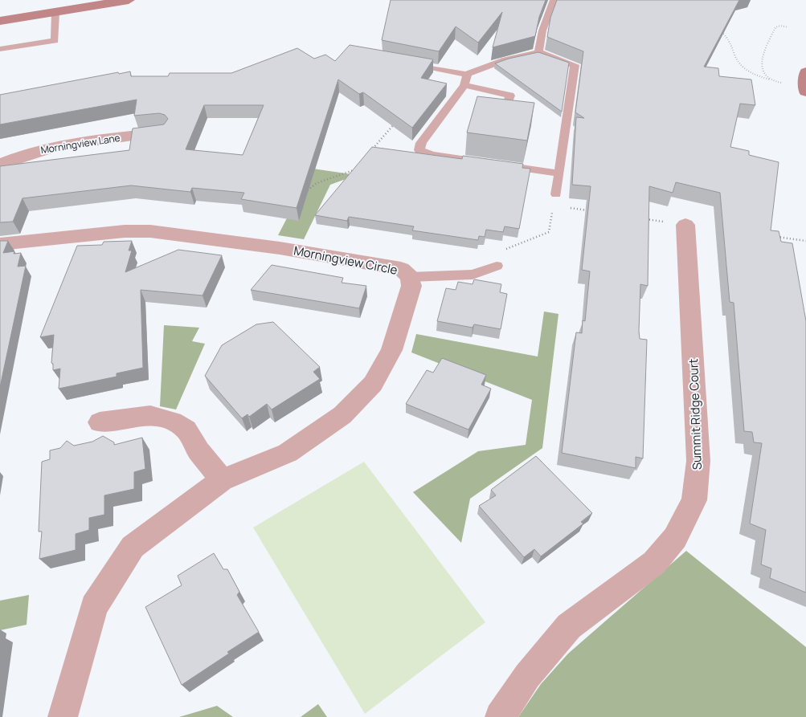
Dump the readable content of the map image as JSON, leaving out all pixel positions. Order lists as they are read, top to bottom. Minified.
{"streets":{"street":["Morningview Lane","Morningview Circle","Summit Ridge Court"]}}
